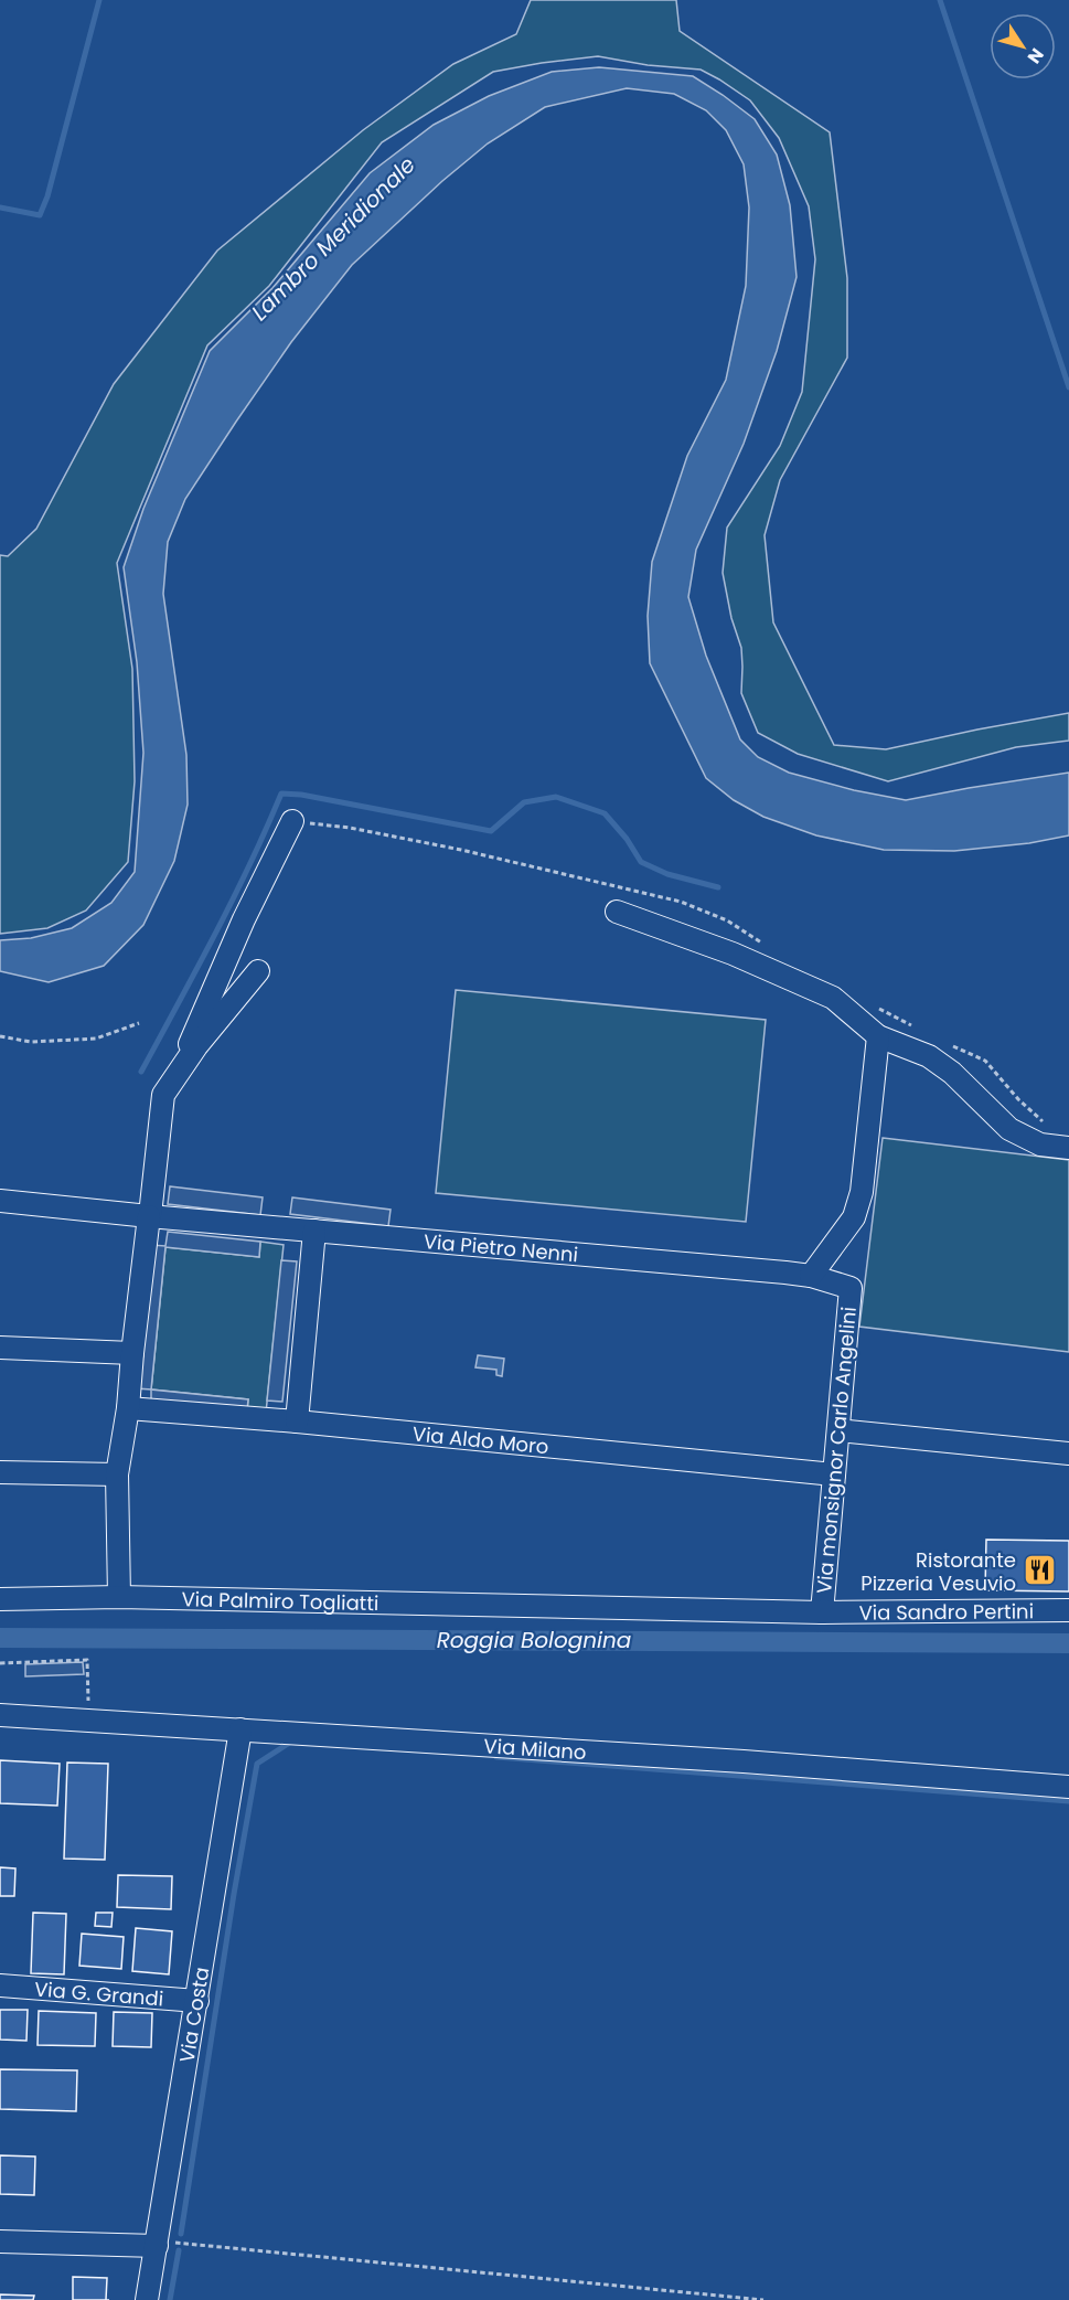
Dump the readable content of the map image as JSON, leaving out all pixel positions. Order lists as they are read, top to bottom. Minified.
{"streets":{"street":["Via Pietro Nenni","Via Aldo Moro","Via monsignor Carlo Angelini","Via Palmiro Togliatti","Via Sandro Pertini","Via Milano","Via G. Grandi","Via Costa"]},"crossings":[["Via Pietro Nenni","Via monsignor Carlo Angelini"],["Via Aldo Moro","Via monsignor Carlo Angelini"],["Via monsignor Carlo Angelini","Via Palmiro Togliatti"],["Via monsignor Carlo Angelini","Via Sandro Pertini"],["Via Palmiro Togliatti","Via Sandro Pertini"],["Via Milano","Via Costa"],["Via G. Grandi","Via Costa"]],"water":["Lambro Meridionale","Roggia Bolognina"],"places":{"restaurant":["Ristorante Pizzeria Vesuvio"]},"north":"bottom right"}
